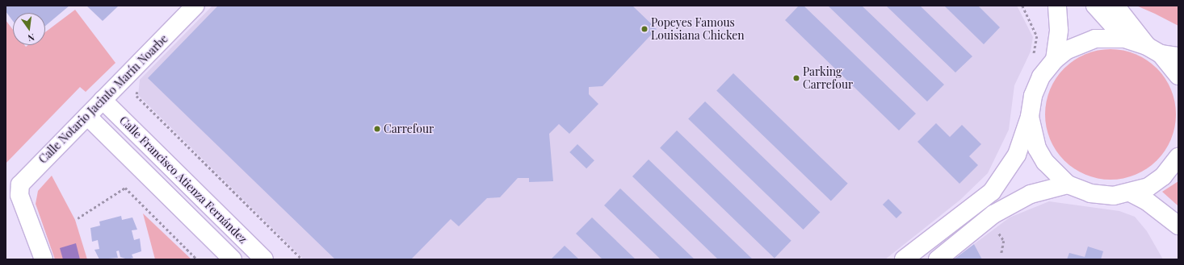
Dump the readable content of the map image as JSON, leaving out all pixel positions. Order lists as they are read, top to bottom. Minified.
{"streets":{"street":["Calle Notario Jacinto Marín Noarbe","Calle Francisco Atienza Fernández"]},"crossings":[["Calle Notario Jacinto Marín Noarbe","Calle Francisco Atienza Fernández"]],"places":["Popeyes Famous Louisiana Chicken","Parking Carrefour","Carrefour"],"north":"bottom"}
